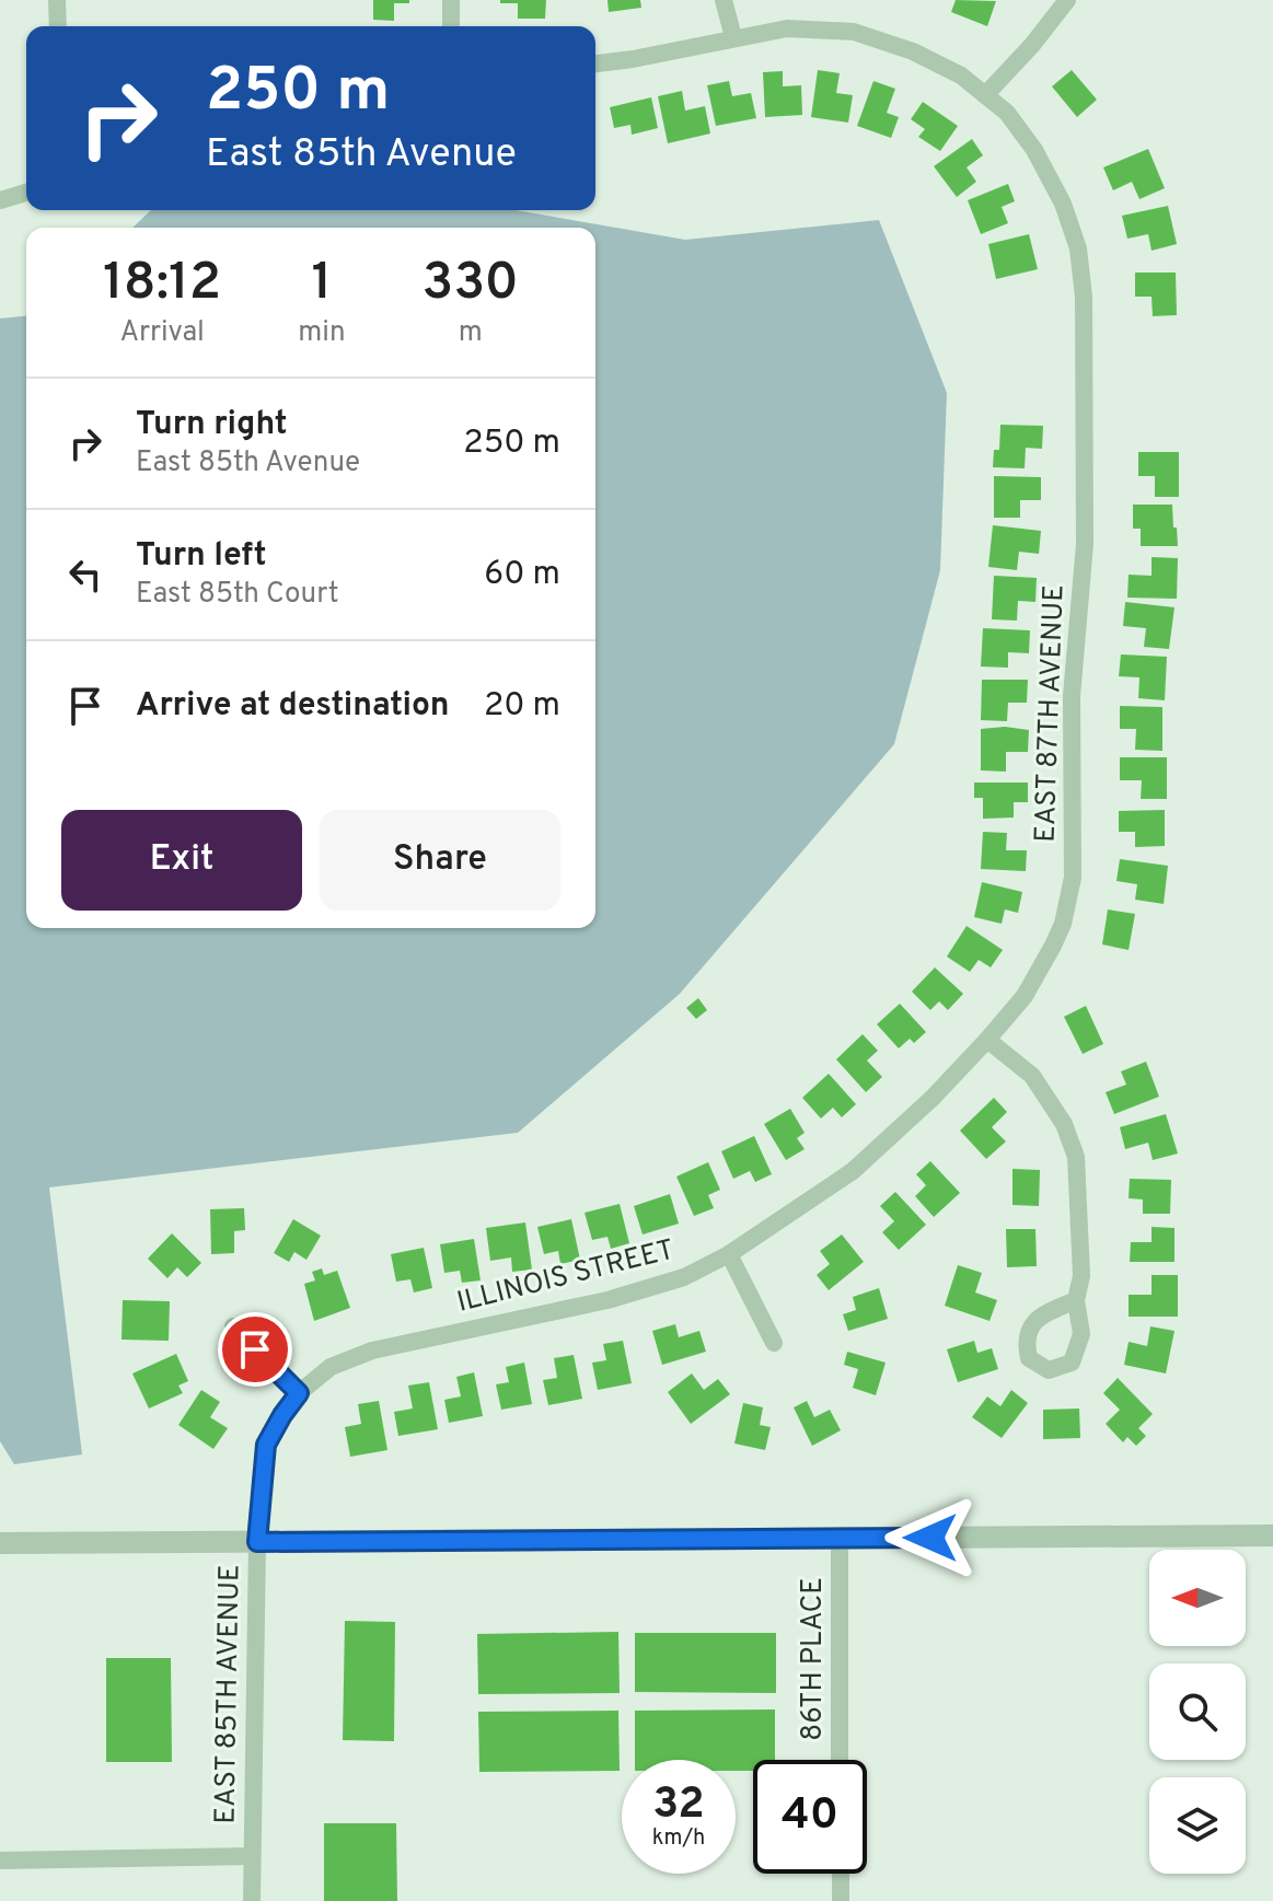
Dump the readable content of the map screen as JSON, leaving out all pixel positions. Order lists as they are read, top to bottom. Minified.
{"streets":{"street":["EAST 87TH AVENUE","ILLINOIS STREET","86TH PLACE","EAST 85TH AVENUE"]},"crossings":[["EAST 87TH AVENUE","ILLINOIS STREET"],["ILLINOIS STREET","EAST 85TH AVENUE"]],"north":"left","page":{"turn":["250 m","East 85th Avenue"],"eta":["18:12","Arrival","1","min","330","m"],"list":[{"name":"Turn right","note":"East 85th Avenue","value":"250 m"},{"name":"Turn left","note":"East 85th Court","value":"60 m"},{"name":"Arrive at destination","value":"20 m"}],"buttons":["Exit","Share"],"speed":"32 km/h","limit":"40"}}
